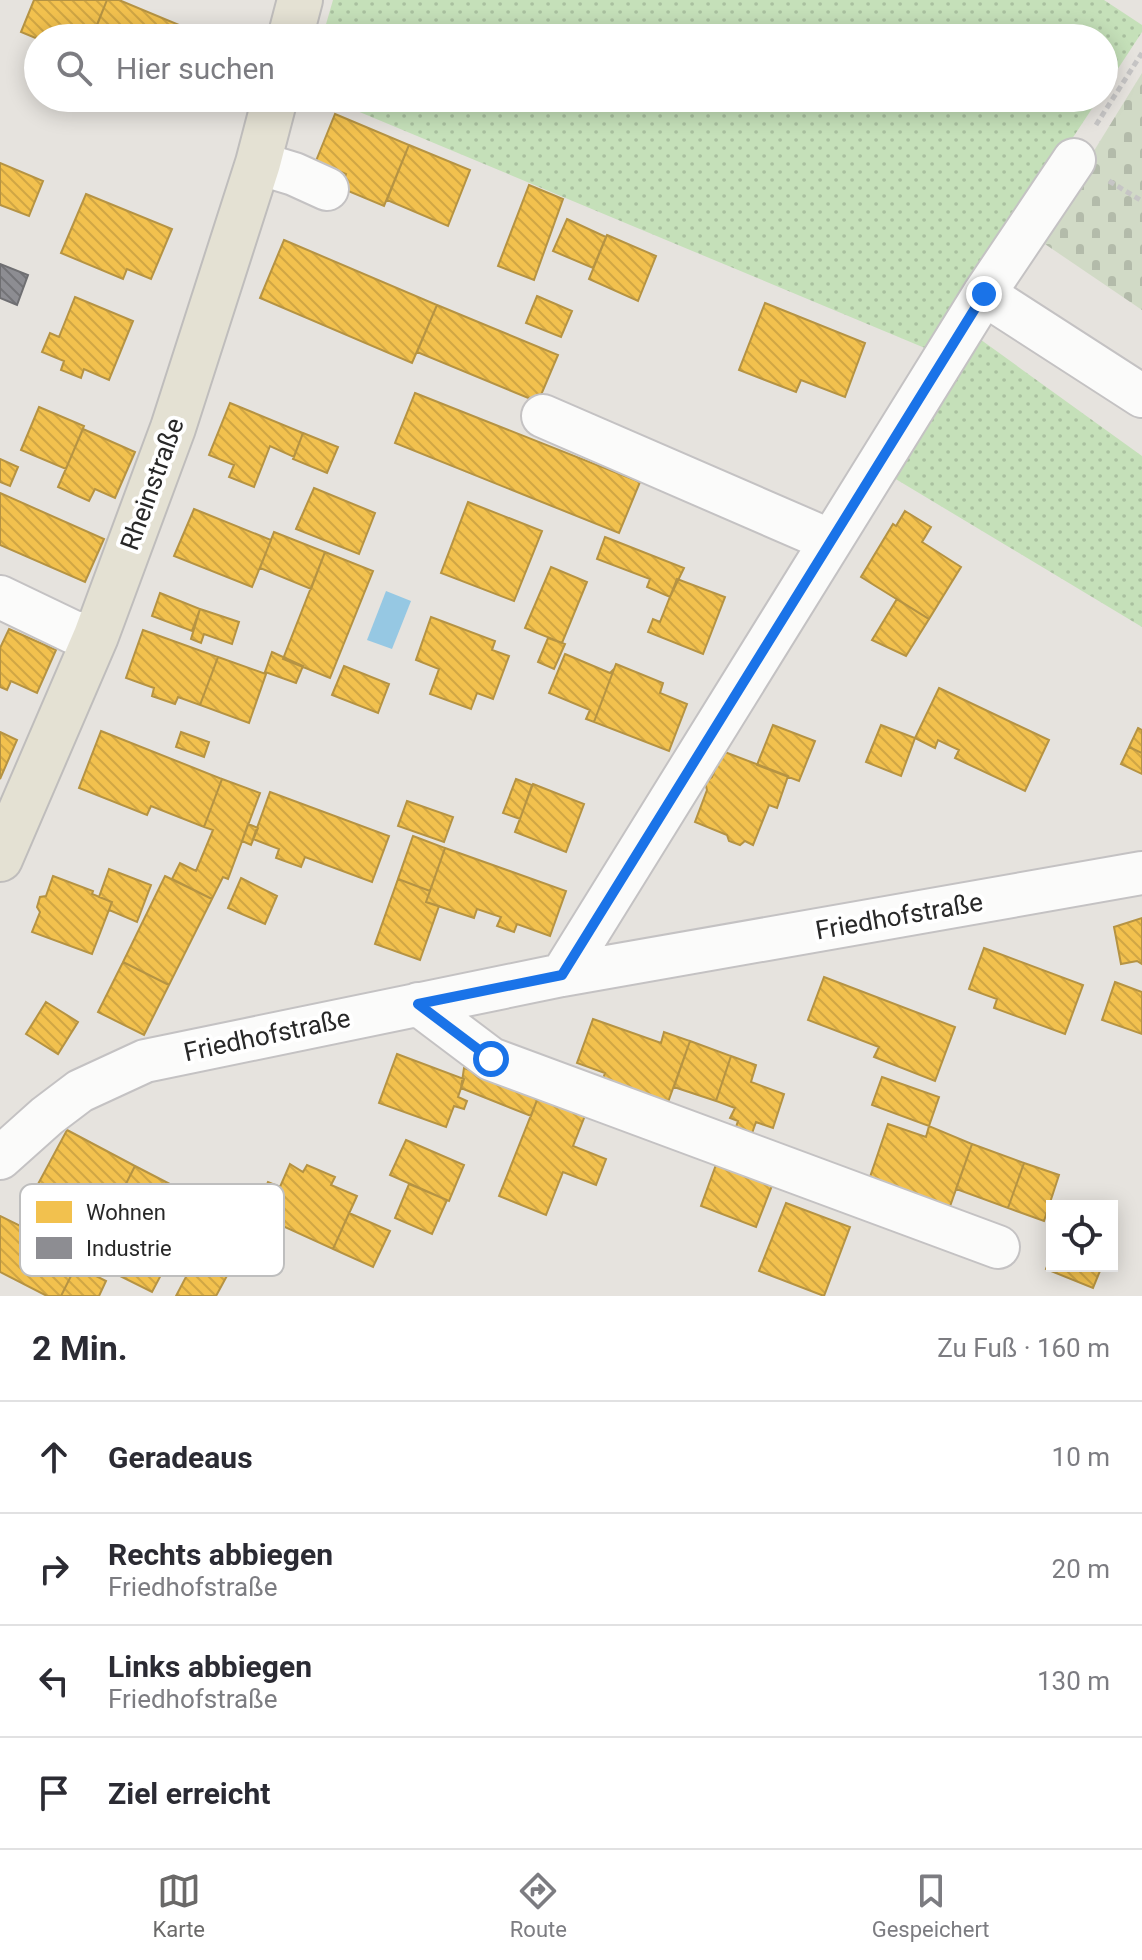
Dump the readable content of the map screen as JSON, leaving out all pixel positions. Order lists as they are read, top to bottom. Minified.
{"streets":{"main road":["Rheinstraße"],"street":["Friedhofstraße"]},"legend":["Wohnen","Industrie"],"page":{"search":"Hier suchen","heading":["2 Min.","Zu Fuß · 160 m"],"list":[["Geradeaus","10 m"],["Rechts abbiegen","Friedhofstraße","20 m"],["Links abbiegen","Friedhofstraße","130 m"],"Ziel erreicht"],"nav":["Karte","Route","Gespeichert"]}}
